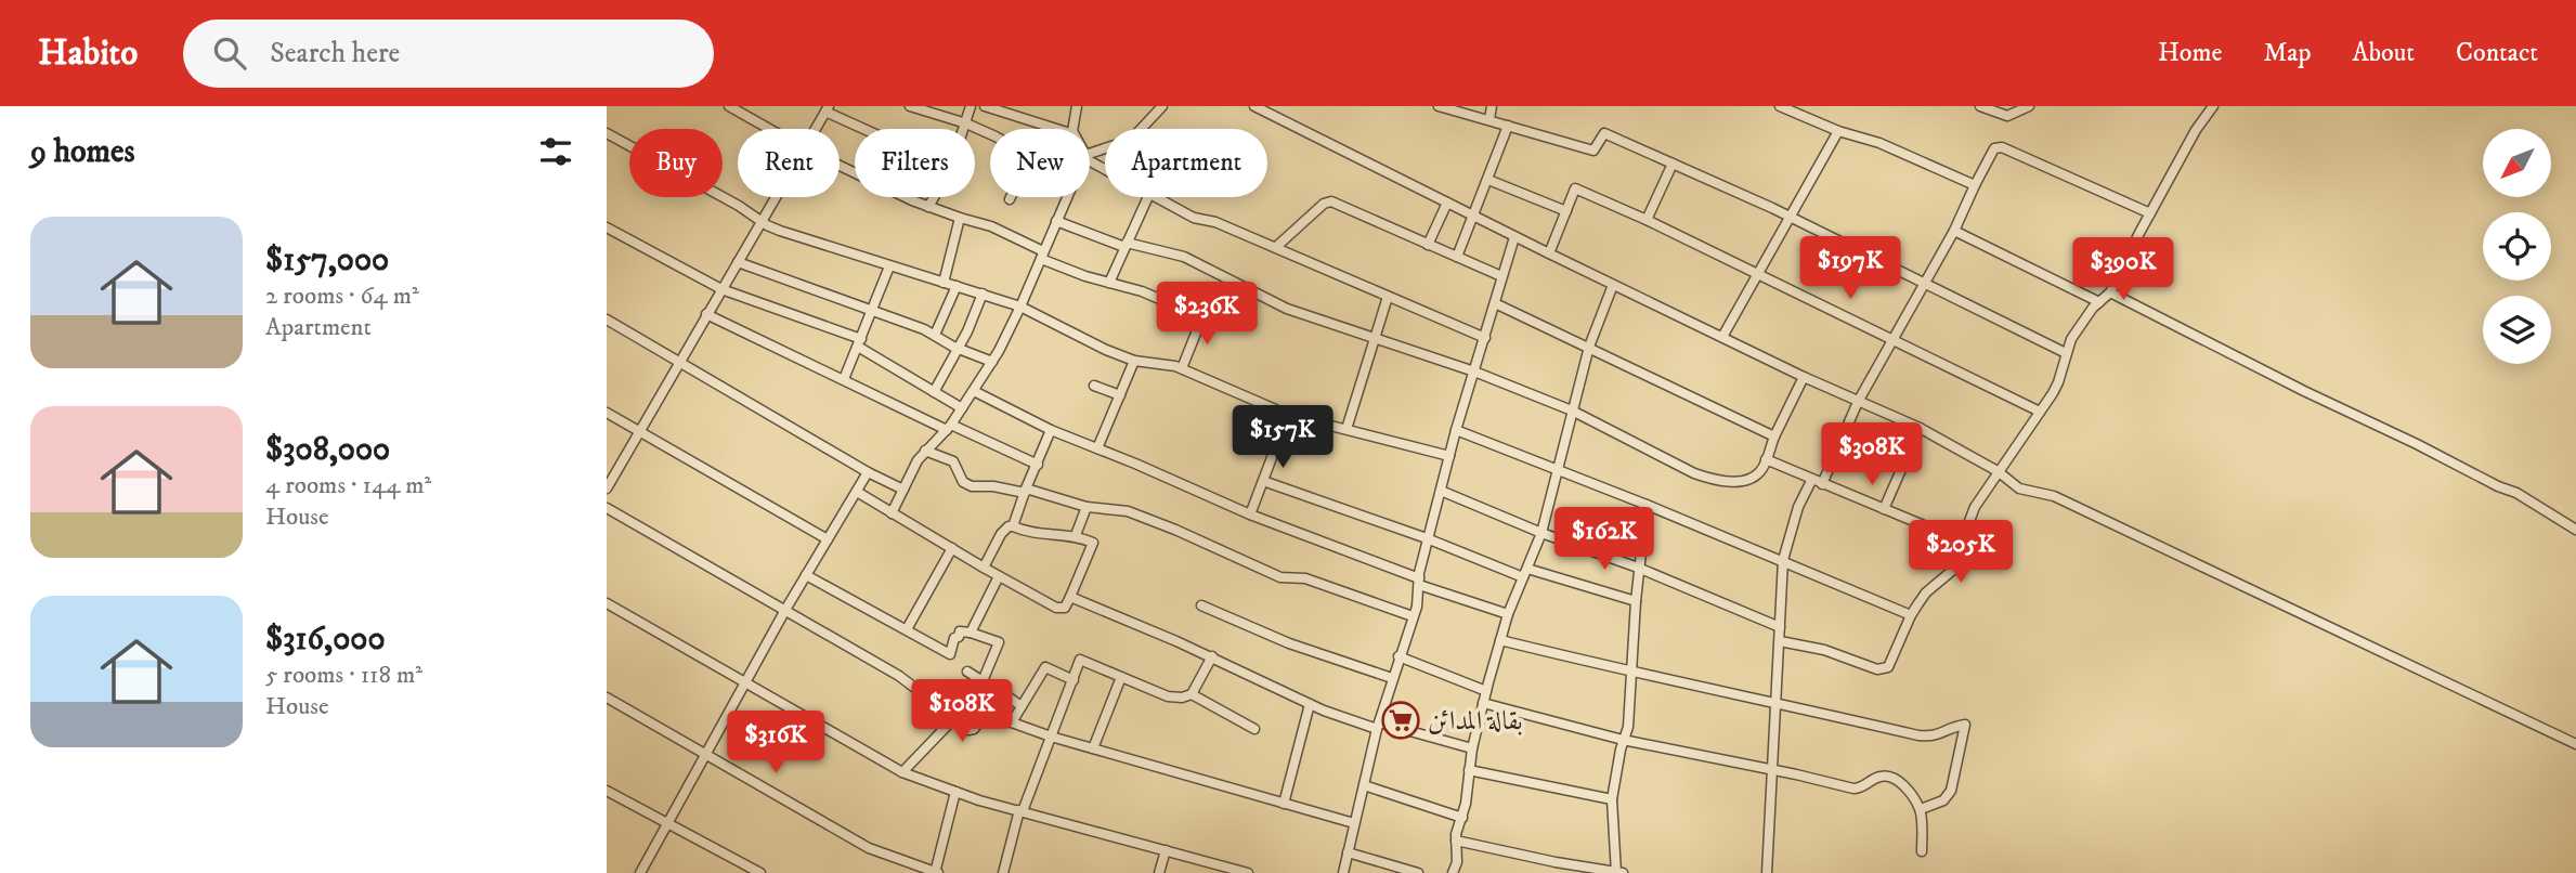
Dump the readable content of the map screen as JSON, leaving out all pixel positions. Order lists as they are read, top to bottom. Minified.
{"places":{"supermarket":["بقالة المدائن"]},"north":"bottom left","page":{"header":"Habito","search":"Search here","nav":["Home","Map","About","Contact"],"heading":"9 homes","chip":["Buy","Rent","Filters","New","Apartment"],"list":[{"name":"$157,000","note":"2 rooms · 64 m² · Apartment"},{"name":"$308,000","note":"4 rooms · 144 m² · House"},{"name":"$316,000","note":"5 rooms · 118 m² · House"}],"price":["$197K","$390K","$236K","$157K","$308K","$162K","$205K","$108K","$316K"]}}
